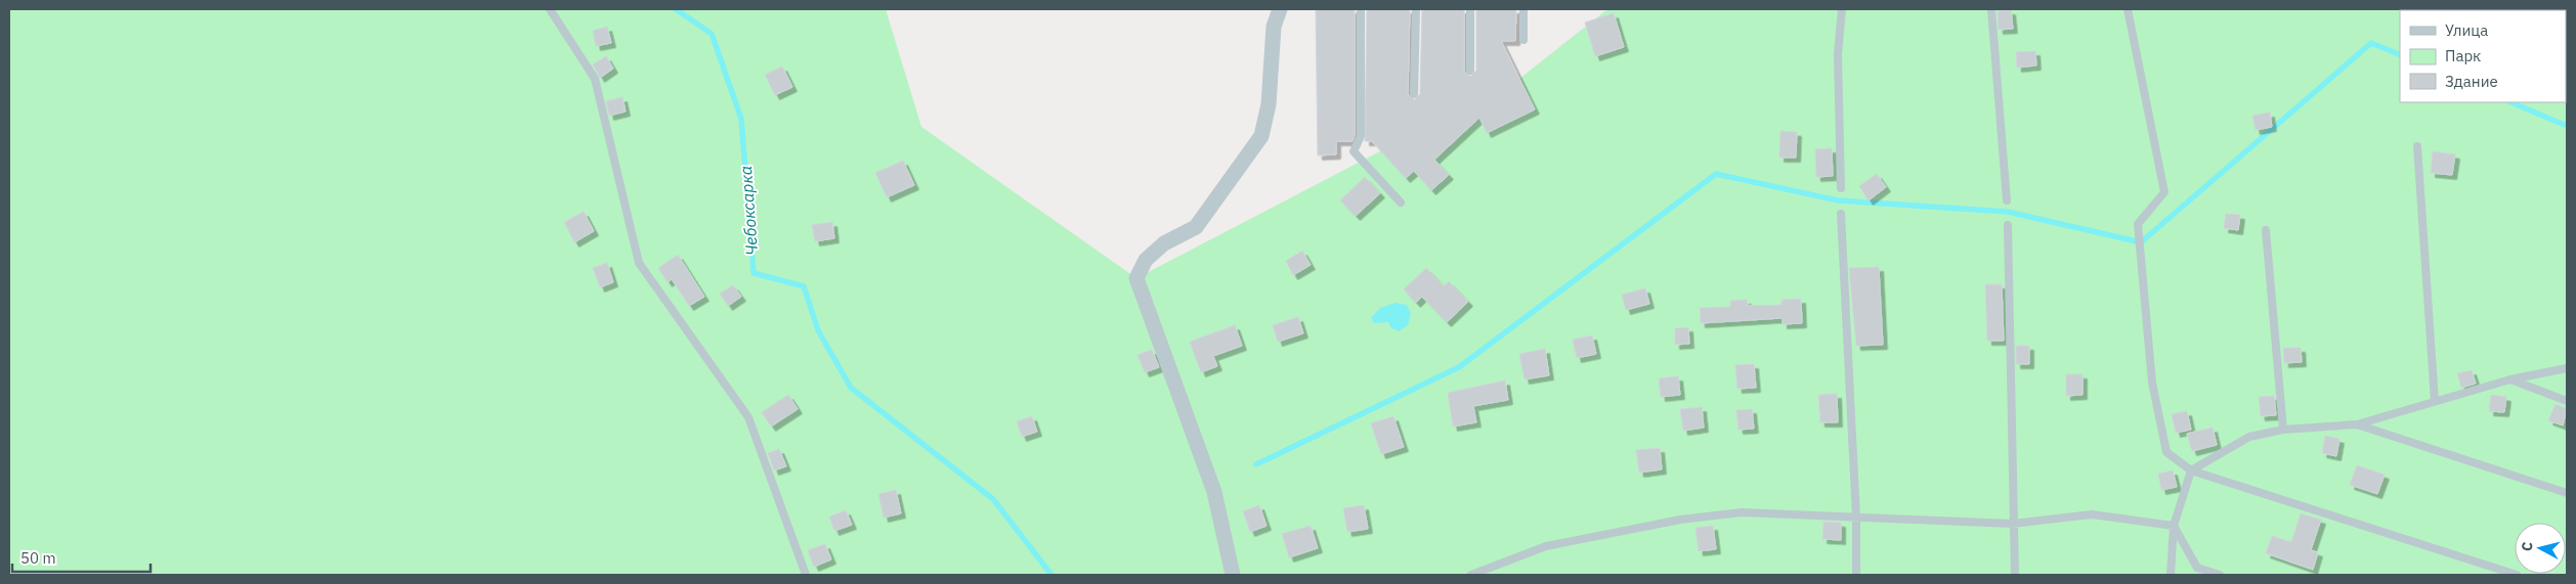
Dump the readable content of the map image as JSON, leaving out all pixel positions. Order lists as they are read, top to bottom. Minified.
{"water":["Чебоксарка"],"legend":["Улица","Парк","Здание"],"scale_bar":"50 m","north":"left"}
